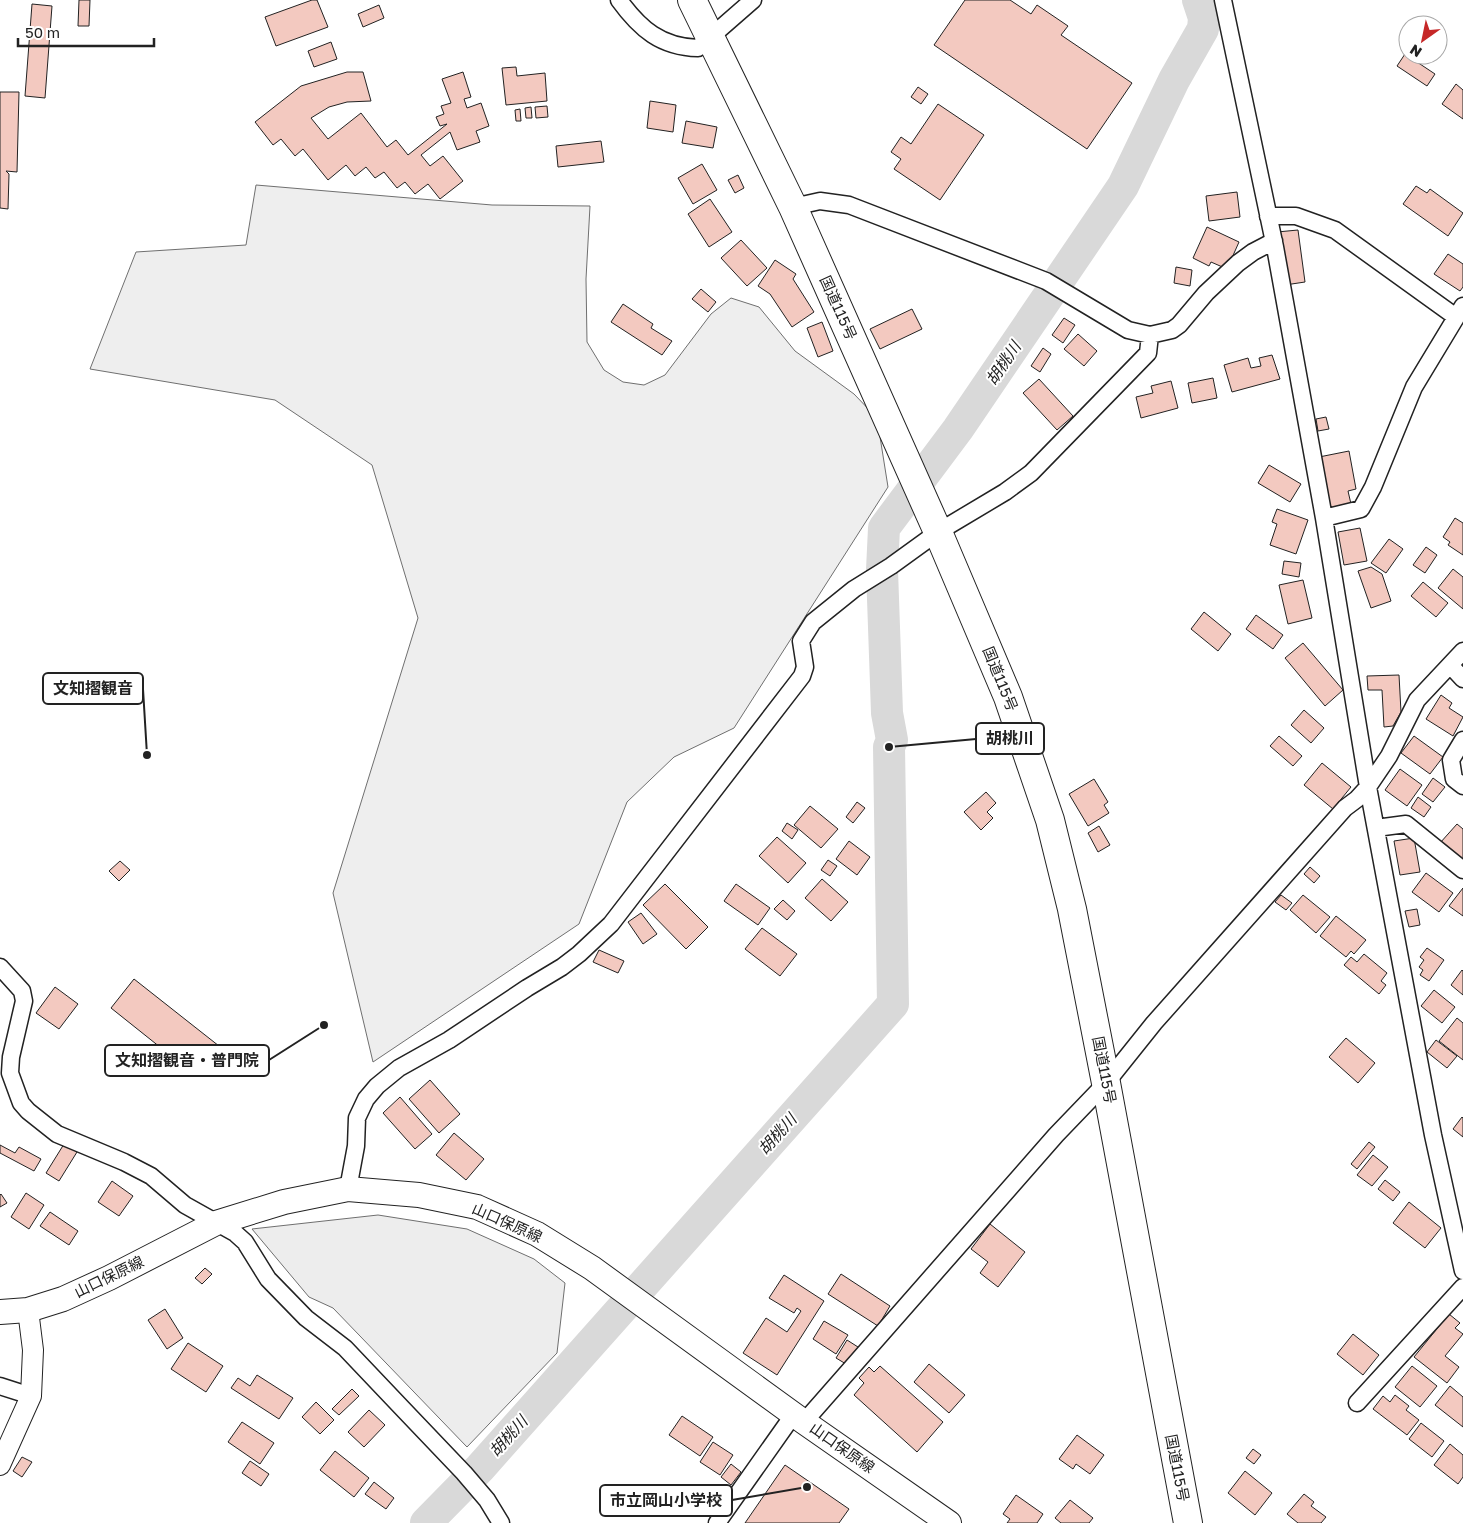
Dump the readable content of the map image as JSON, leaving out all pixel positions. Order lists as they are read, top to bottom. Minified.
{"streets":{"highway":["国道115号"],"main road":["山口保原線"]},"water":["胡桃川"],"places":["胡桃川","文知摺観音","文知摺観音・普門院","市立岡山小学校"],"scale_bar":"50 m","north":"bottom left"}
